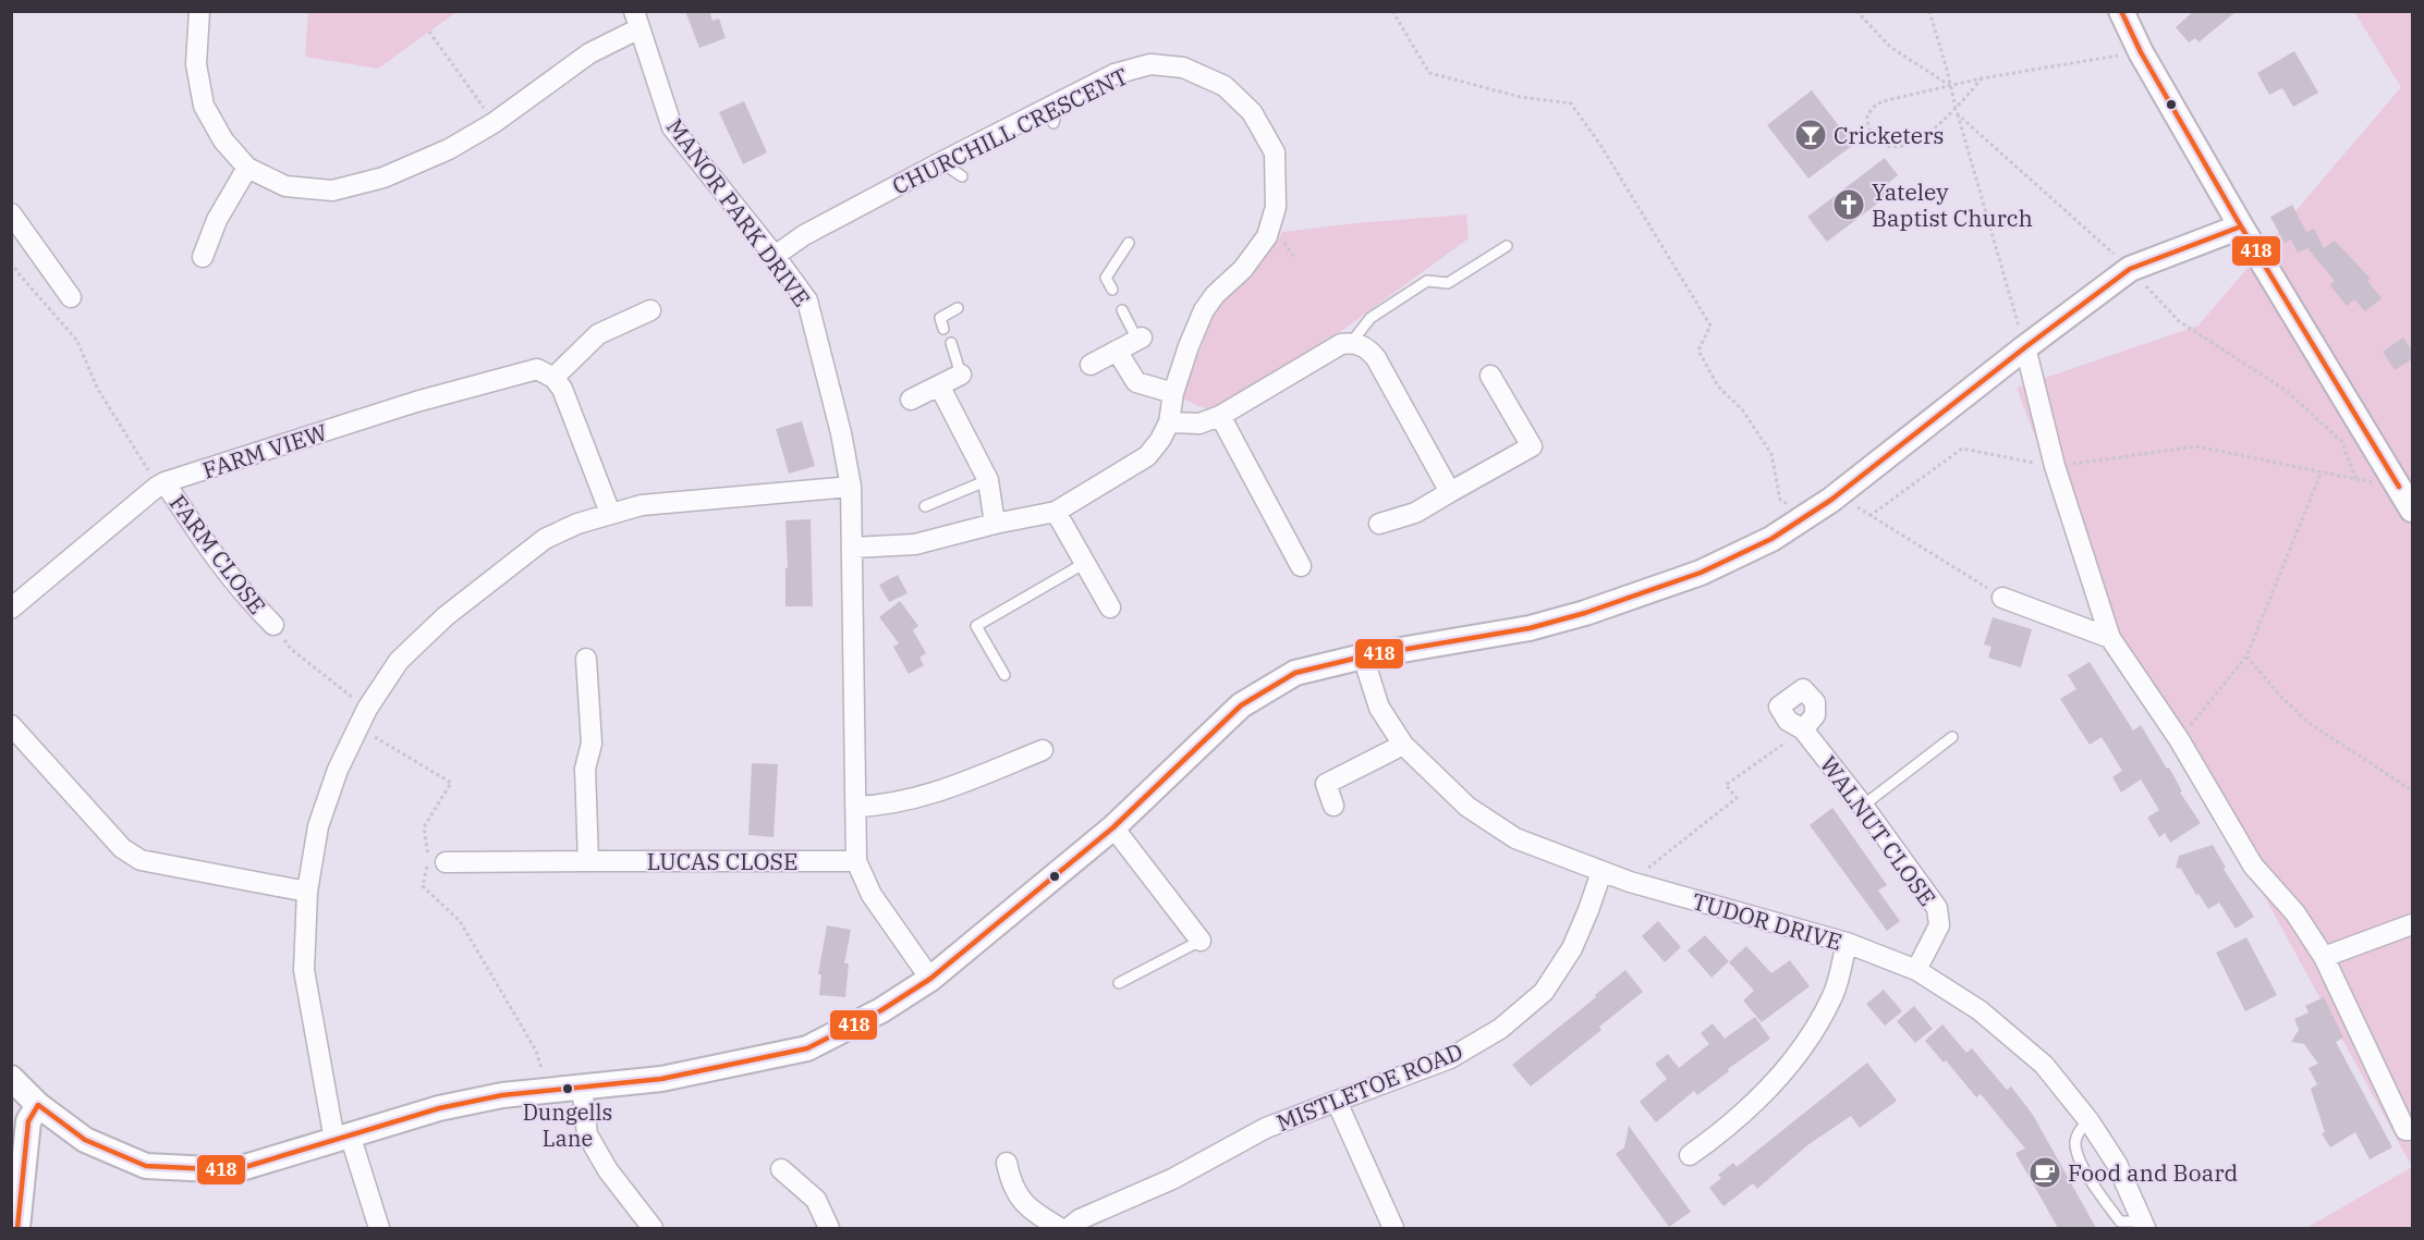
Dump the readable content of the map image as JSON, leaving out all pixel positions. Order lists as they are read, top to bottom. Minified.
{"streets":{"street":["CHURCHILL CRESCENT","MANOR PARK DRIVE","FARM VIEW","FARM CLOSE","WALNUT CLOSE","LUCAS CLOSE","TUDOR DRIVE","MISTLETOE ROAD"]},"crossings":[["CHURCHILL CRESCENT","MANOR PARK DRIVE"],["MANOR PARK DRIVE","LUCAS CLOSE"],["FARM VIEW","FARM CLOSE"],["WALNUT CLOSE","TUDOR DRIVE"],["TUDOR DRIVE","MISTLETOE ROAD"]],"places":{"bar":["Cricketers"],"church":["Yateley Baptist Church"],"other":["Dungells Lane"],"cafe":["Food and Board"]},"lines":["transit line 418"]}
